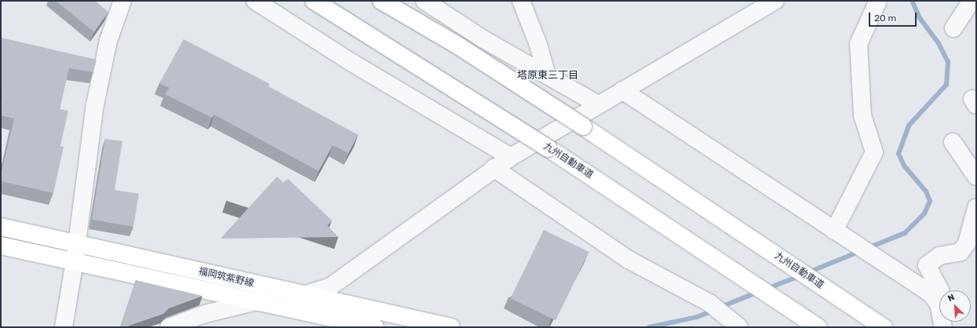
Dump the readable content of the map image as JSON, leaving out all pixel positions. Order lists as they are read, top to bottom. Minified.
{"streets":{"main road":["九州自動車道","福岡筑紫野線"]},"districts":["塔原東三丁目"],"scale_bar":"20 m","north":"top left"}
